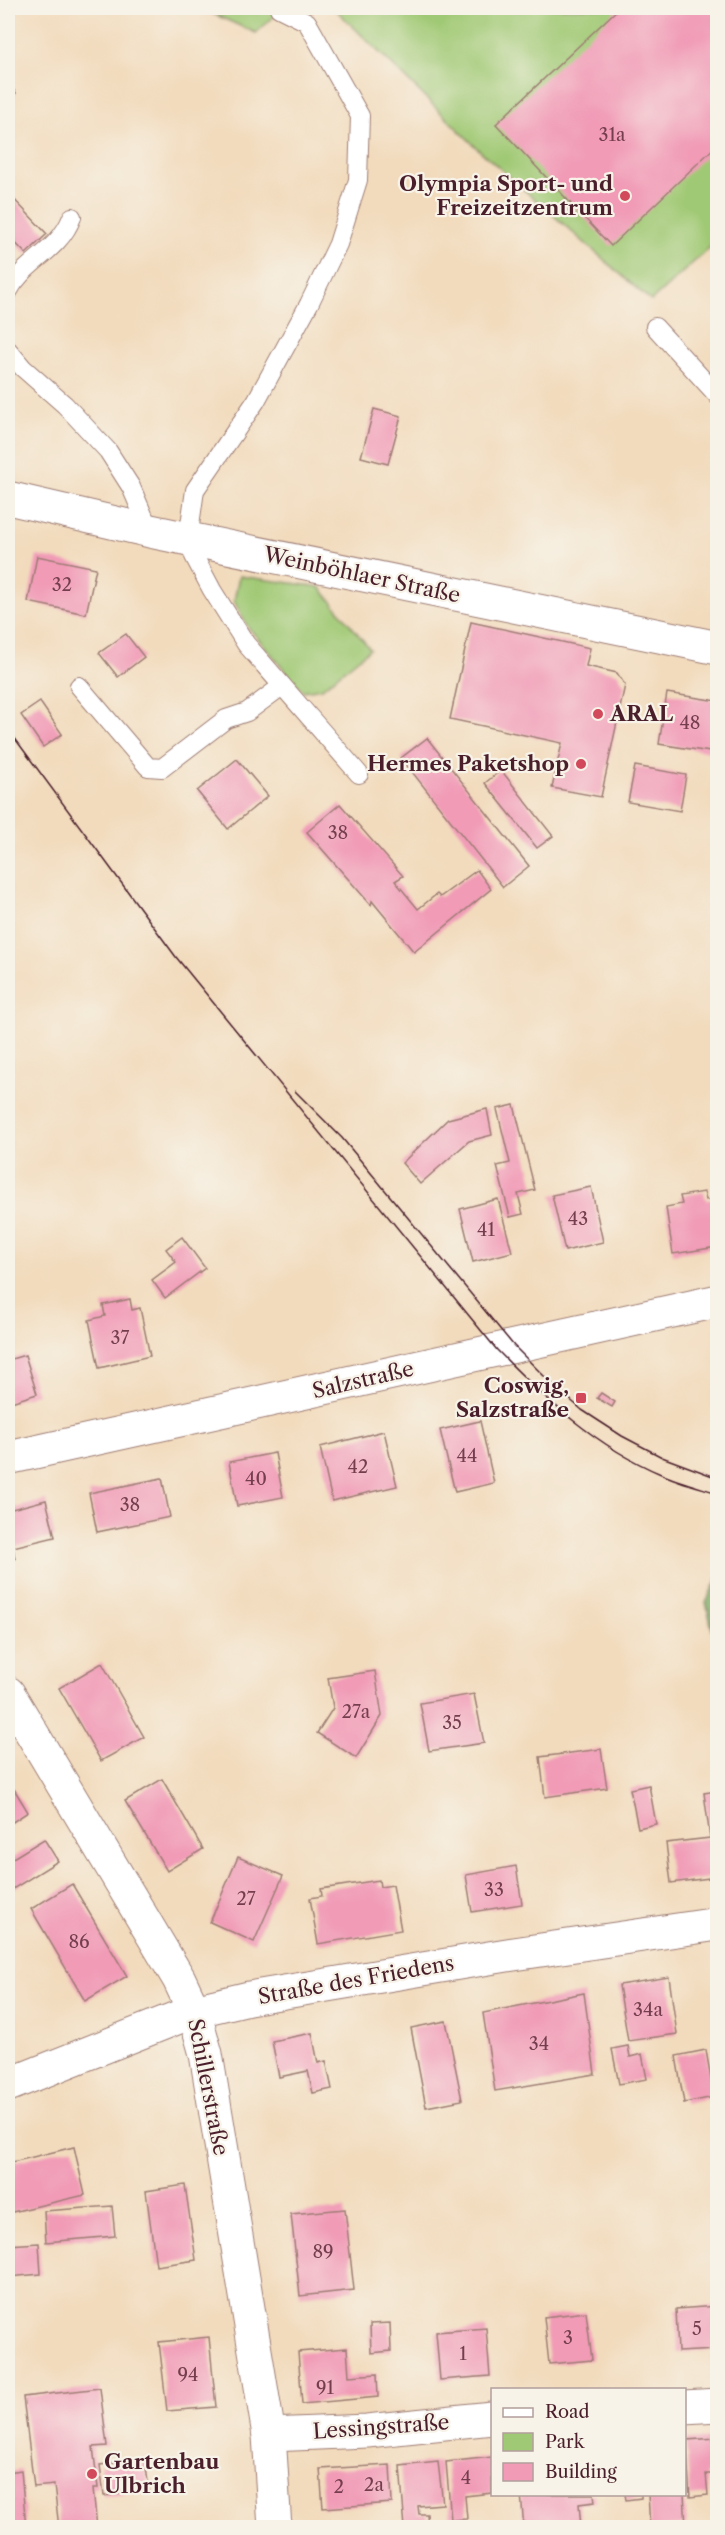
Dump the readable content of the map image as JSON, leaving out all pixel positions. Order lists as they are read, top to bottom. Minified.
{"streets":{"street":["Weinböhlaer Straße","Salzstraße","Straße des Friedens","Schillerstraße","Lessingstraße"]},"crossings":[["Straße des Friedens","Schillerstraße"],["Schillerstraße","Lessingstraße"]],"places":{"other":["Olympia Sport- und Freizeitzentrum","ARAL","Hermes Paketshop","Gartenbau Ulbrich"],"transit":["Coswig, Salzstraße"]},"house_numbers":["31a","32","48","38","43","41","37","44","42","40","38","27a","35","33","27","86","34a","34","89","5","3","1","94","91","4","2a","2"],"legend":["Road","Park","Building"]}
